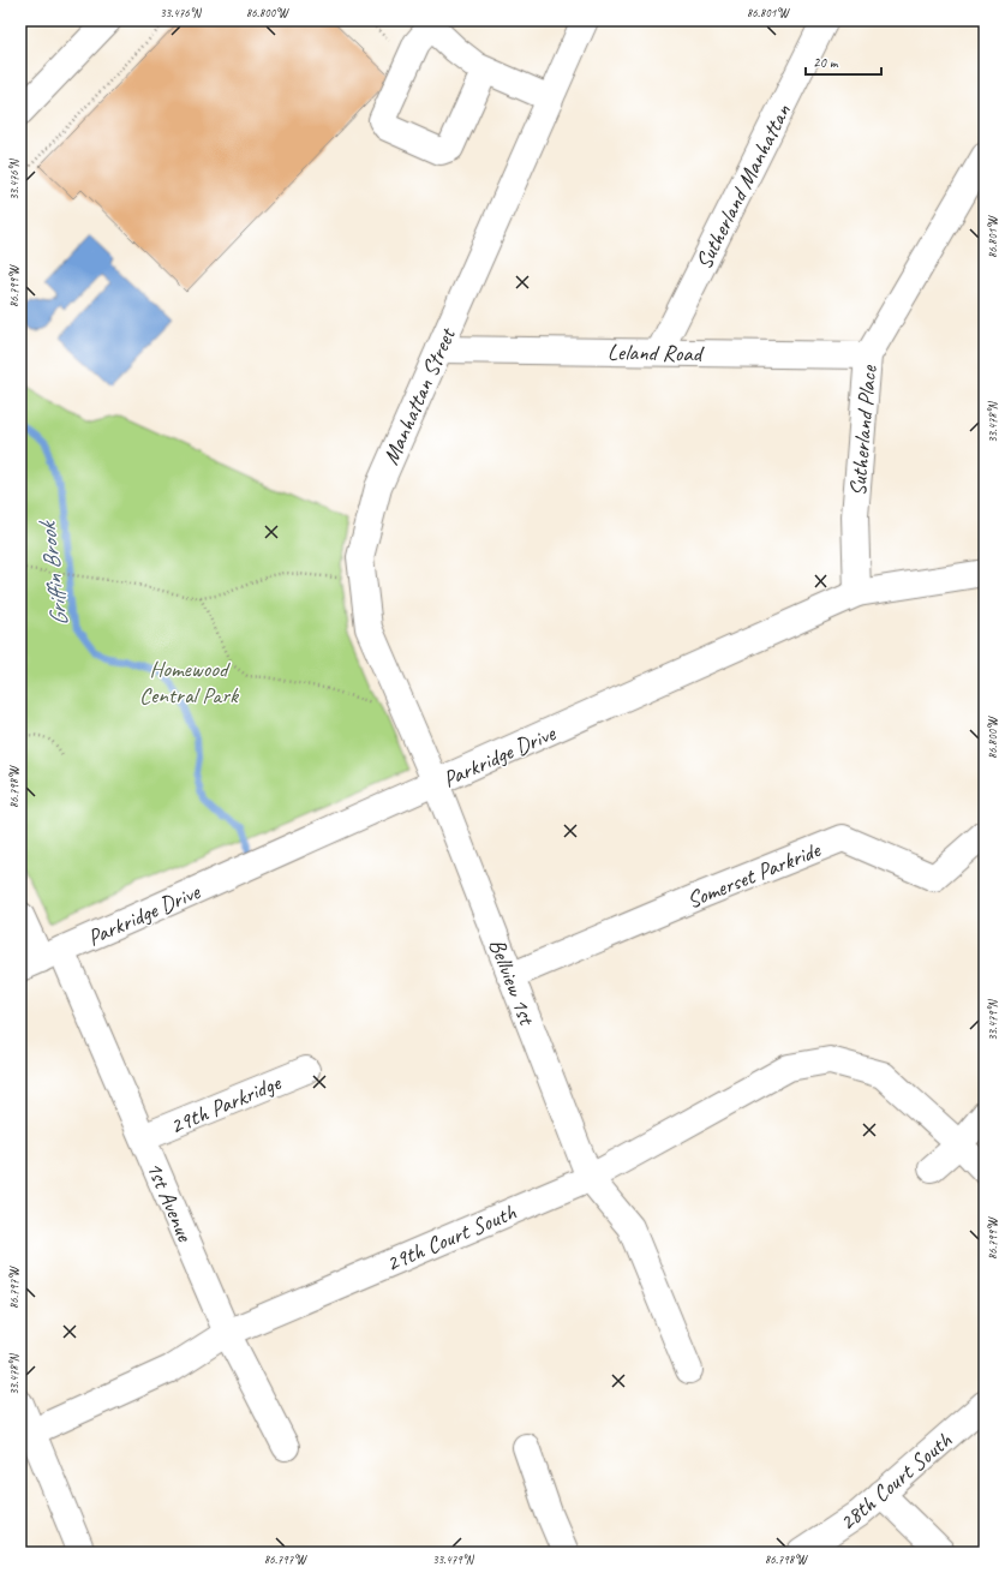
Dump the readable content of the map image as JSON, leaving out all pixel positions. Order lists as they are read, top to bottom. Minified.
{"streets":{"street":["Sutherland Manhattan","Leland Road","Manhattan Street","Sutherland Place","Parkridge Drive","Somerset Parkride","Bellview 1st","29th Parkridge","1st Avenue","29th Court South","28th Court South"]},"crossings":[["Sutherland Manhattan","Leland Road"],["Leland Road","Manhattan Street"],["Leland Road","Sutherland Place"],["Manhattan Street","Parkridge Drive"],["Manhattan Street","Bellview 1st"],["Sutherland Place","Parkridge Drive"],["Parkridge Drive","Bellview 1st"],["Parkridge Drive","1st Avenue"],["Somerset Parkride","Bellview 1st"],["Bellview 1st","29th Court South"],["29th Parkridge","1st Avenue"],["1st Avenue","29th Court South"]],"water":["Griffin Brook"],"parks":["Homewood Central Park"],"scale_bar":"20 m","coordinates":["33.476°N","86.800°W","86.801°W","86.799°W","33.478°N","86.798°W","33.479°N","86.797°W"]}
